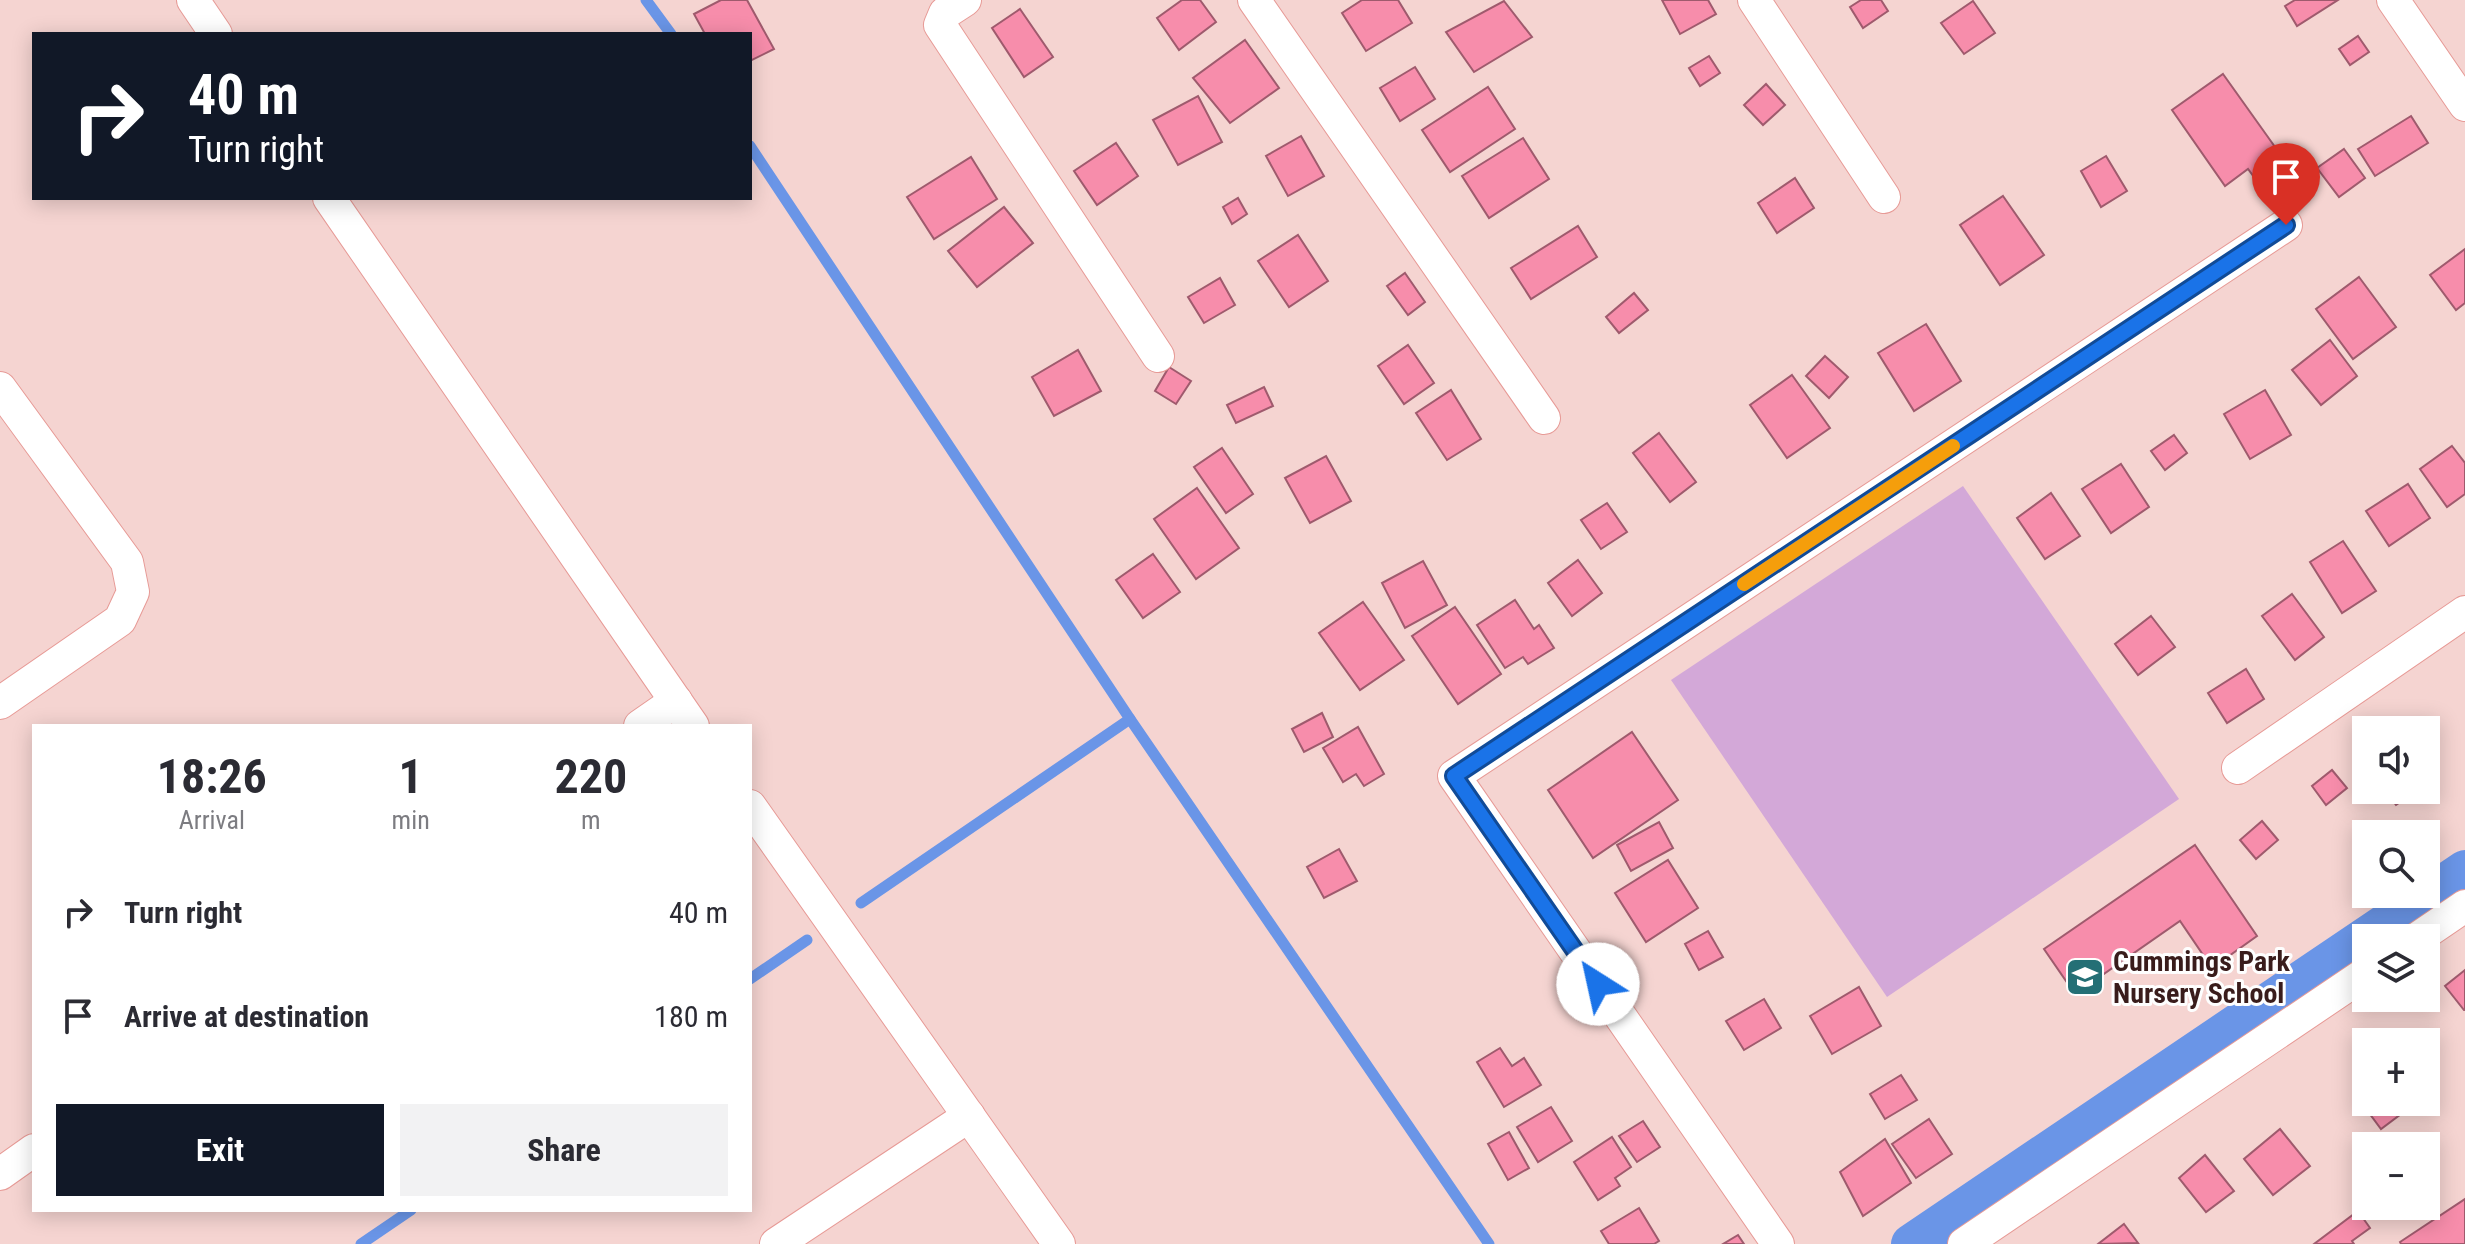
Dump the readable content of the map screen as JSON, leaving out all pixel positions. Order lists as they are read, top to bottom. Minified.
{"places":{"school or university":["Cummings Park Nursery School"]},"page":{"turn":["40 m","Turn right"],"map_buttons":["+","−"],"eta":["18:26","Arrival","1","min","220","m"],"list":[{"name":"Turn right","value":"40 m"},{"name":"Arrive at destination","value":"180 m"}],"buttons":["Exit","Share"]}}
